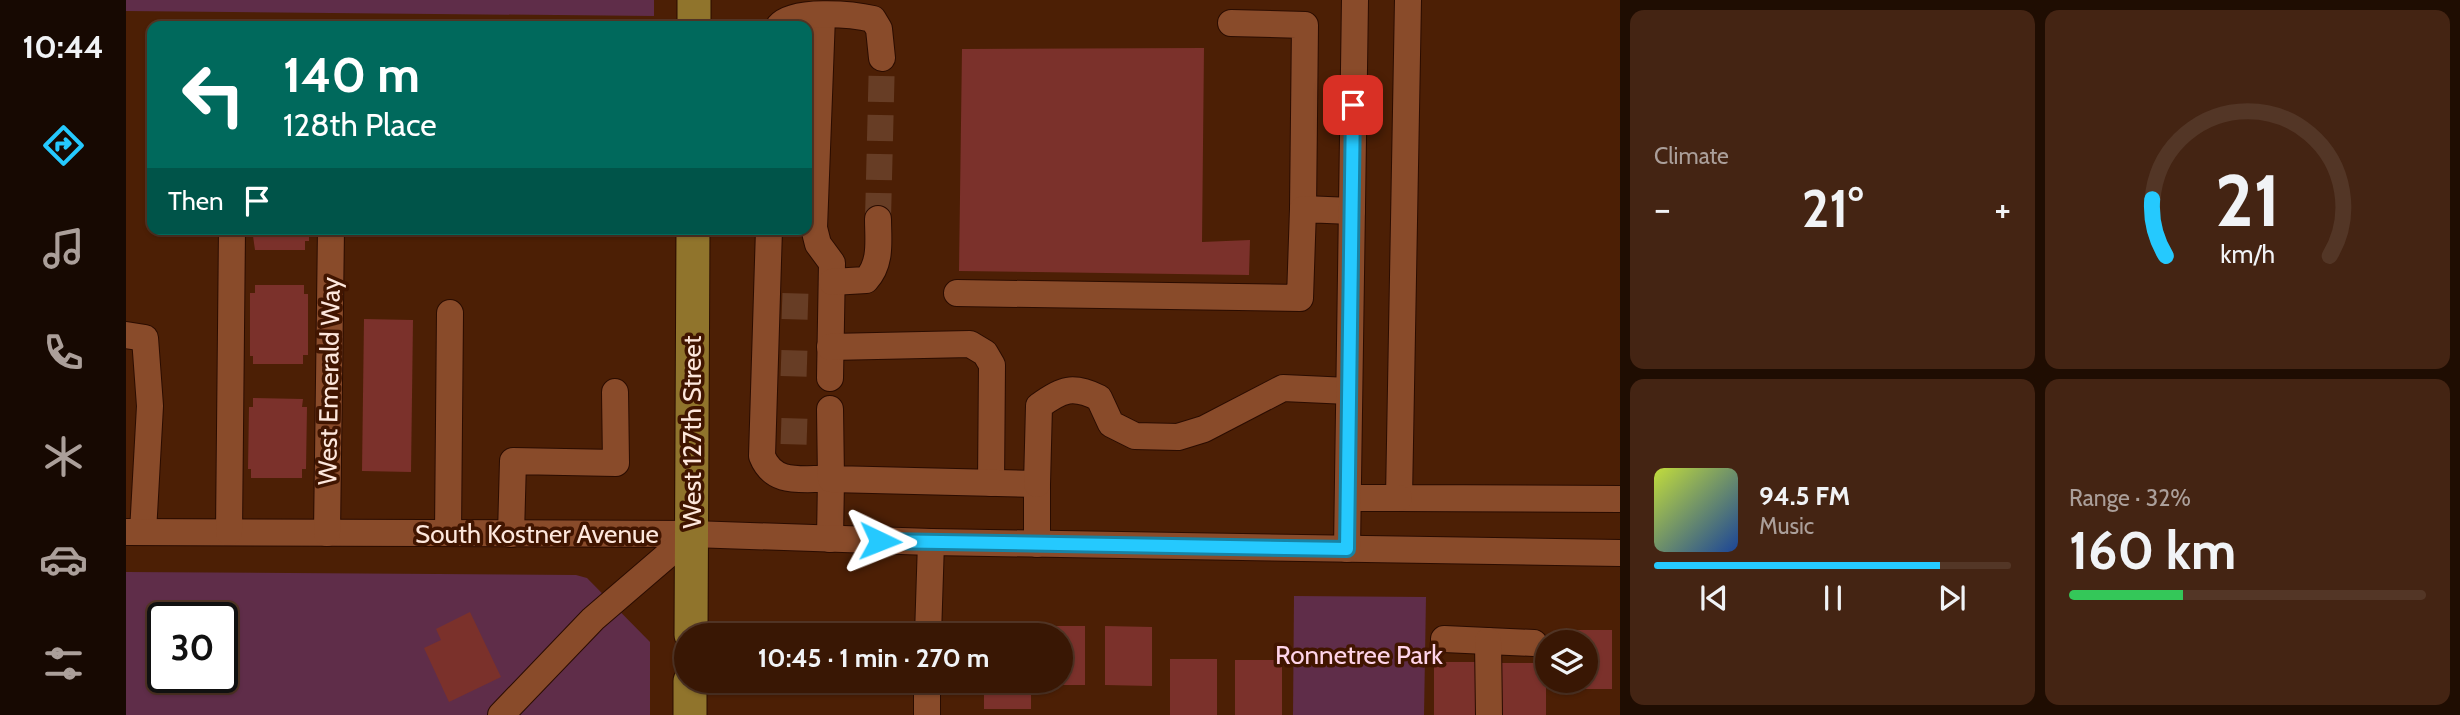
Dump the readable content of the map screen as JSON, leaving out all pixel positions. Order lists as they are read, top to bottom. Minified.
{"streets":{"main road":["West 127th Street"],"street":["West Emerald Way","South Kostner Avenue"]},"crossings":[["West Emerald Way","South Kostner Avenue"],["West 127th Street","South Kostner Avenue"]],"parks":["Ronnetree Park"],"page":{"tabs":"10:44","tile":["Climate",["Range · 32%","160 km"]],"turn":["140 m","128th Place"],"then":"Then","heat":["−","21°","+"],"song":["94.5 FM","Music"],"limit":"30","trip":"10:45 · 1 min · 270 m","gauge":["21","km/h"]}}
